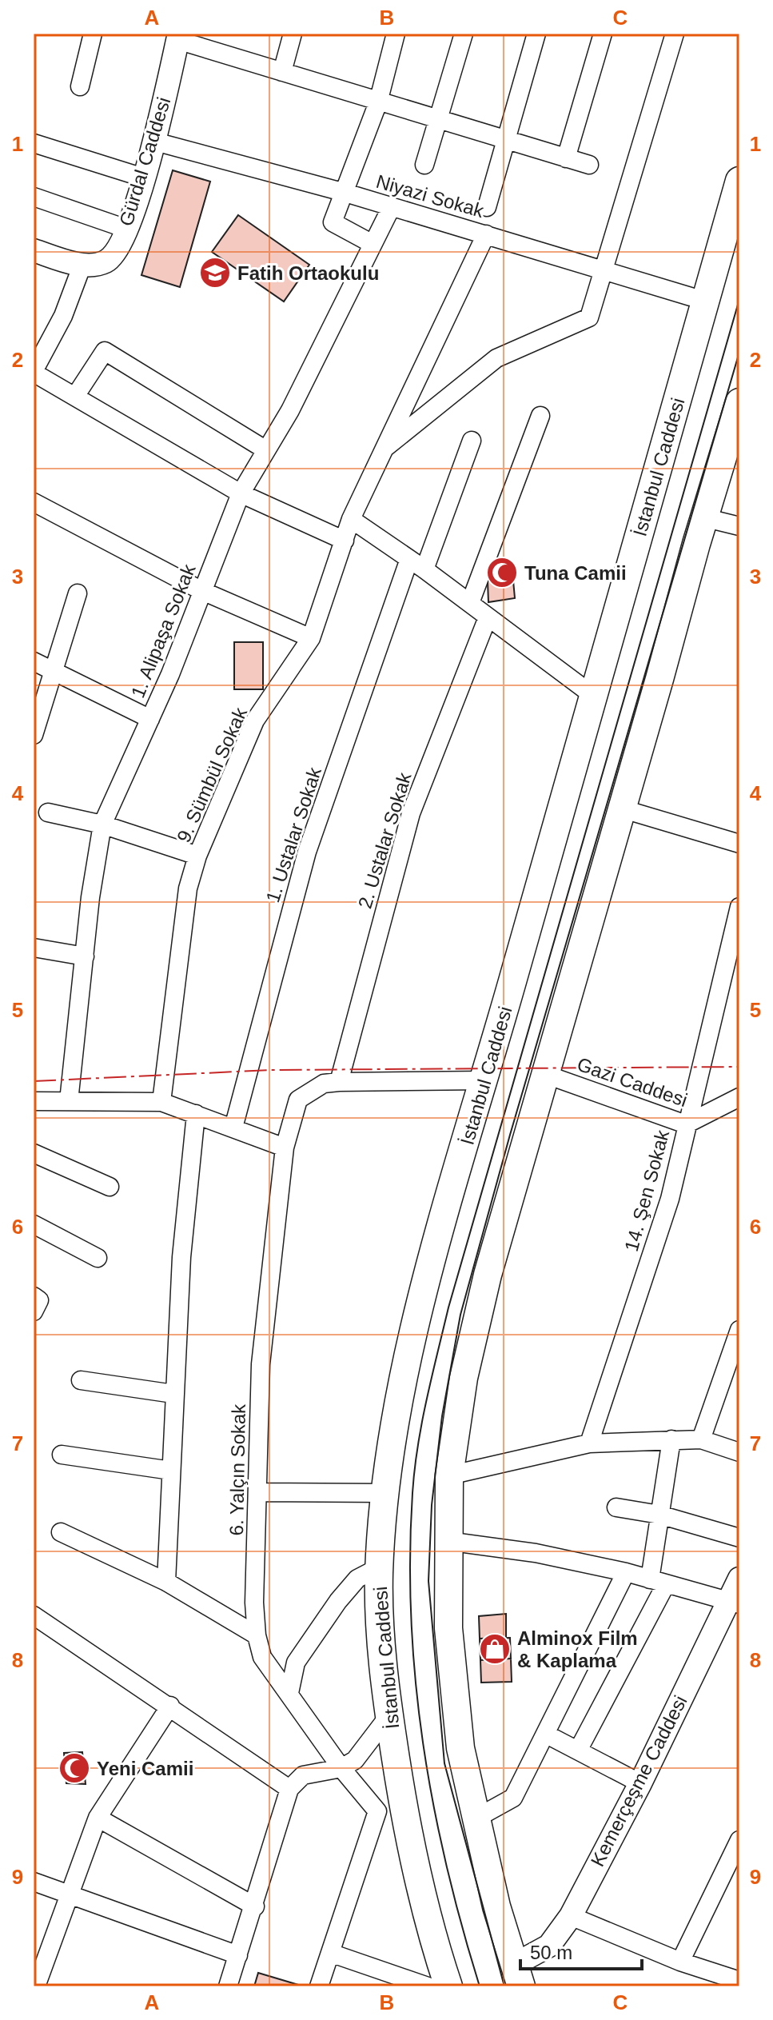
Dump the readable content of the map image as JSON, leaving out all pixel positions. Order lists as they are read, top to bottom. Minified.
{"streets":{"highway":["İstanbul Caddesi"],"main road":["Gürdal Caddesi","Kemerçeşme Caddesi"],"street":["Niyazi Sokak","1. Alipaşa Sokak","9. Sümbül Sokak","1. Ustalar Sokak","2. Ustalar Sokak","Gazi Caddesi","14. Şen Sokak","6. Yalçın Sokak"]},"crossings":[["Gürdal Caddesi","Niyazi Sokak"],["Niyazi Sokak","1. Alipaşa Sokak"],["Niyazi Sokak","9. Sümbül Sokak"],["2. Ustalar Sokak","6. Yalçın Sokak"],["Gazi Caddesi","14. Şen Sokak"]],"places":{"school or university":["Fatih Ortaokulu"],"mosque":["Tuna Camii","Yeni Camii"],"shop":["Alminox Film & Kaplama"]},"scale_bar":"50 m","grid":{"columns":["A","B","C"],"rows":["1","2","3","4","5","6","7","8","9"]}}
